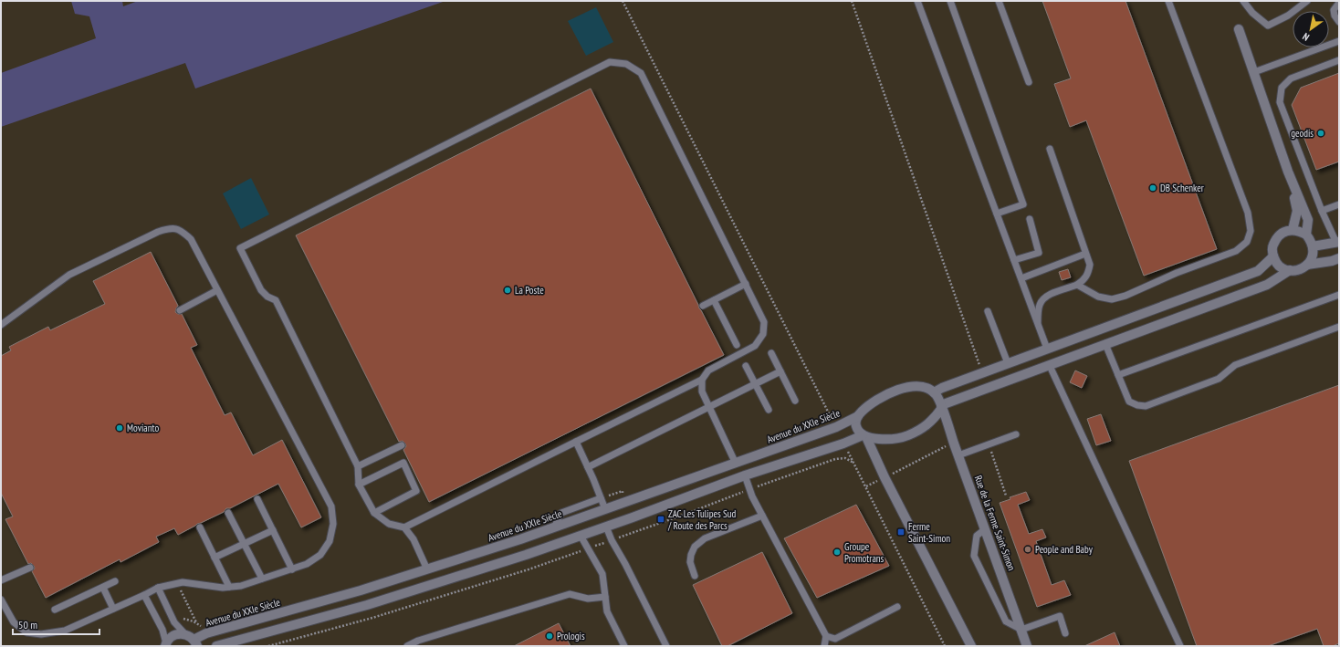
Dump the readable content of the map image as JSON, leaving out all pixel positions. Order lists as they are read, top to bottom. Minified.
{"streets":{"street":["Avenue du XXIe Siècle","Rue de la Ferme Saint-Simon"]},"crossings":[["Avenue du XXIe Siècle","Rue de la Ferme Saint-Simon"]],"places":{"other":["geodis","DB Schenker","La Poste","Movianto","People and Baby","Groupe Promotrans","Prologis"],"transit":["ZAC Les Tulipes Sud / Route des Parcs","Ferme Saint-Simon"]},"scale_bar":"50 m","north":"bottom left"}
